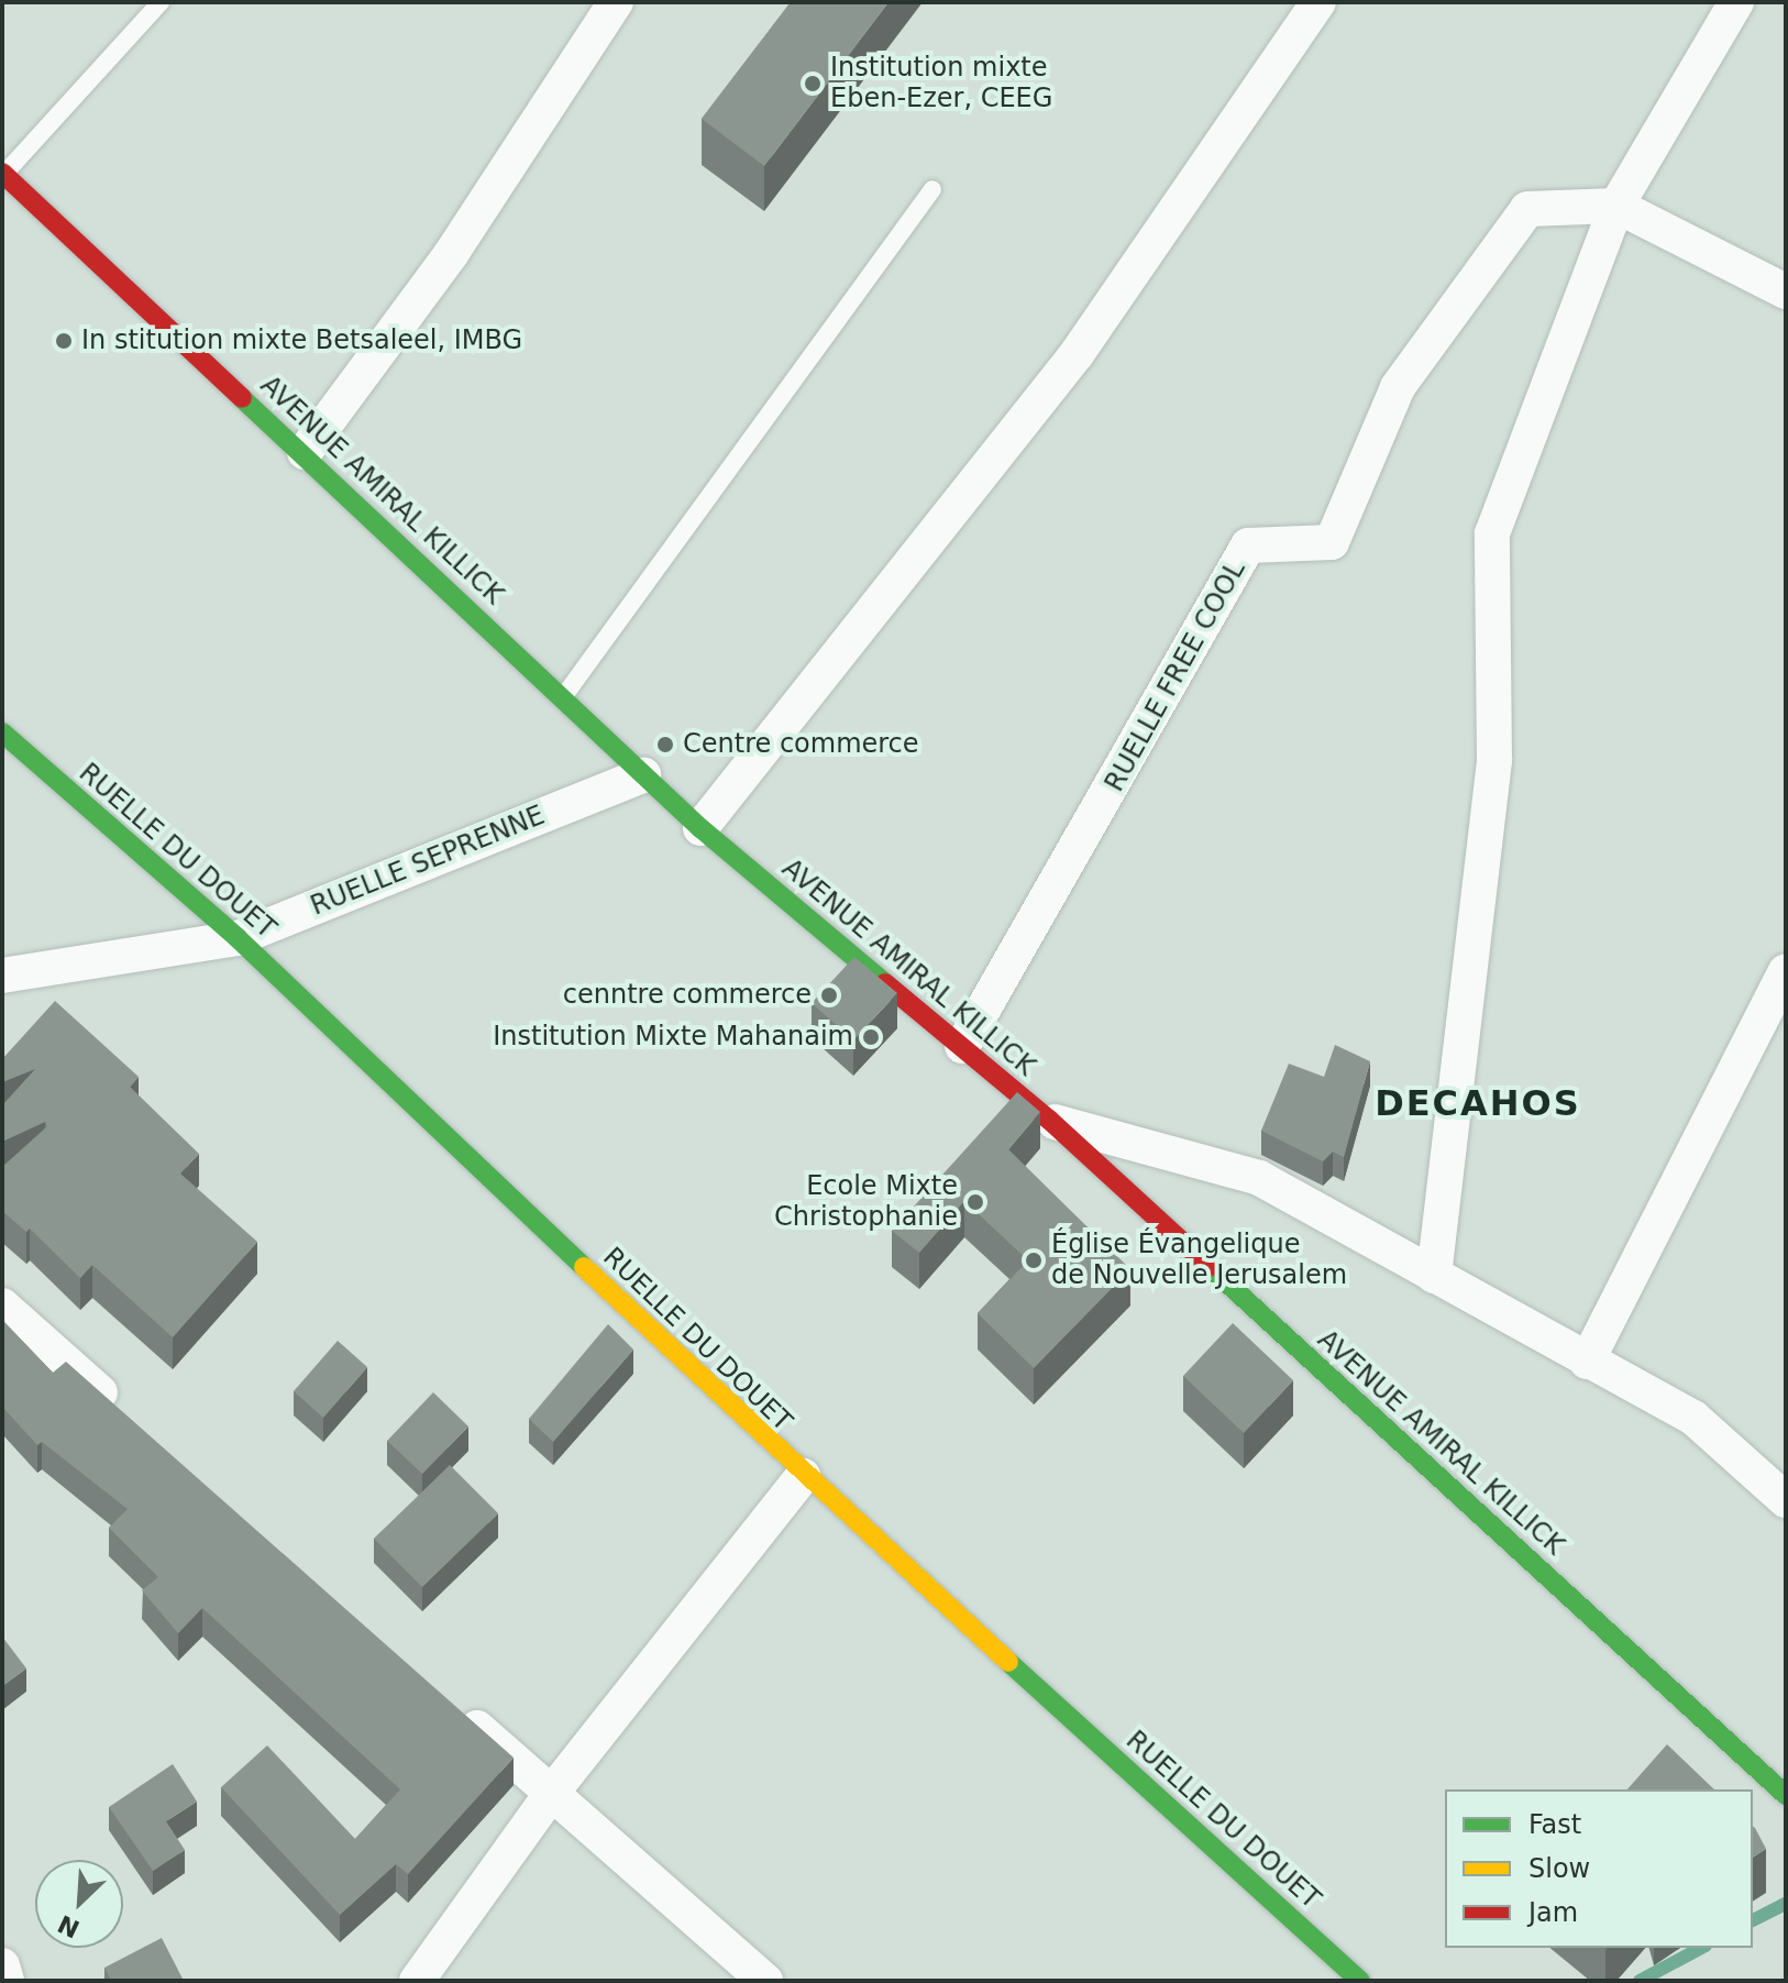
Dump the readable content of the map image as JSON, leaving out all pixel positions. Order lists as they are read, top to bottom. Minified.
{"streets":{"main road":["AVENUE AMIRAL KILLICK","RUELLE DU DOUET"],"street":["RUELLE FREE COOL","RUELLE SEPRENNE"]},"crossings":[["AVENUE AMIRAL KILLICK","RUELLE FREE COOL"],["AVENUE AMIRAL KILLICK","RUELLE SEPRENNE"],["RUELLE DU DOUET","RUELLE SEPRENNE"]],"districts":["DECAHOS"],"places":["Institution mixte Eben-Ezer, CEEG","In stitution mixte Betsaleel, IMBG","Centre commerce","cenntre commerce","Institution Mixte Mahanaim","Ecole Mixte Christophanie","Église Évangelique de Nouvelle Jerusalem"],"legend":["Fast","Slow","Jam"],"north":"bottom left"}
